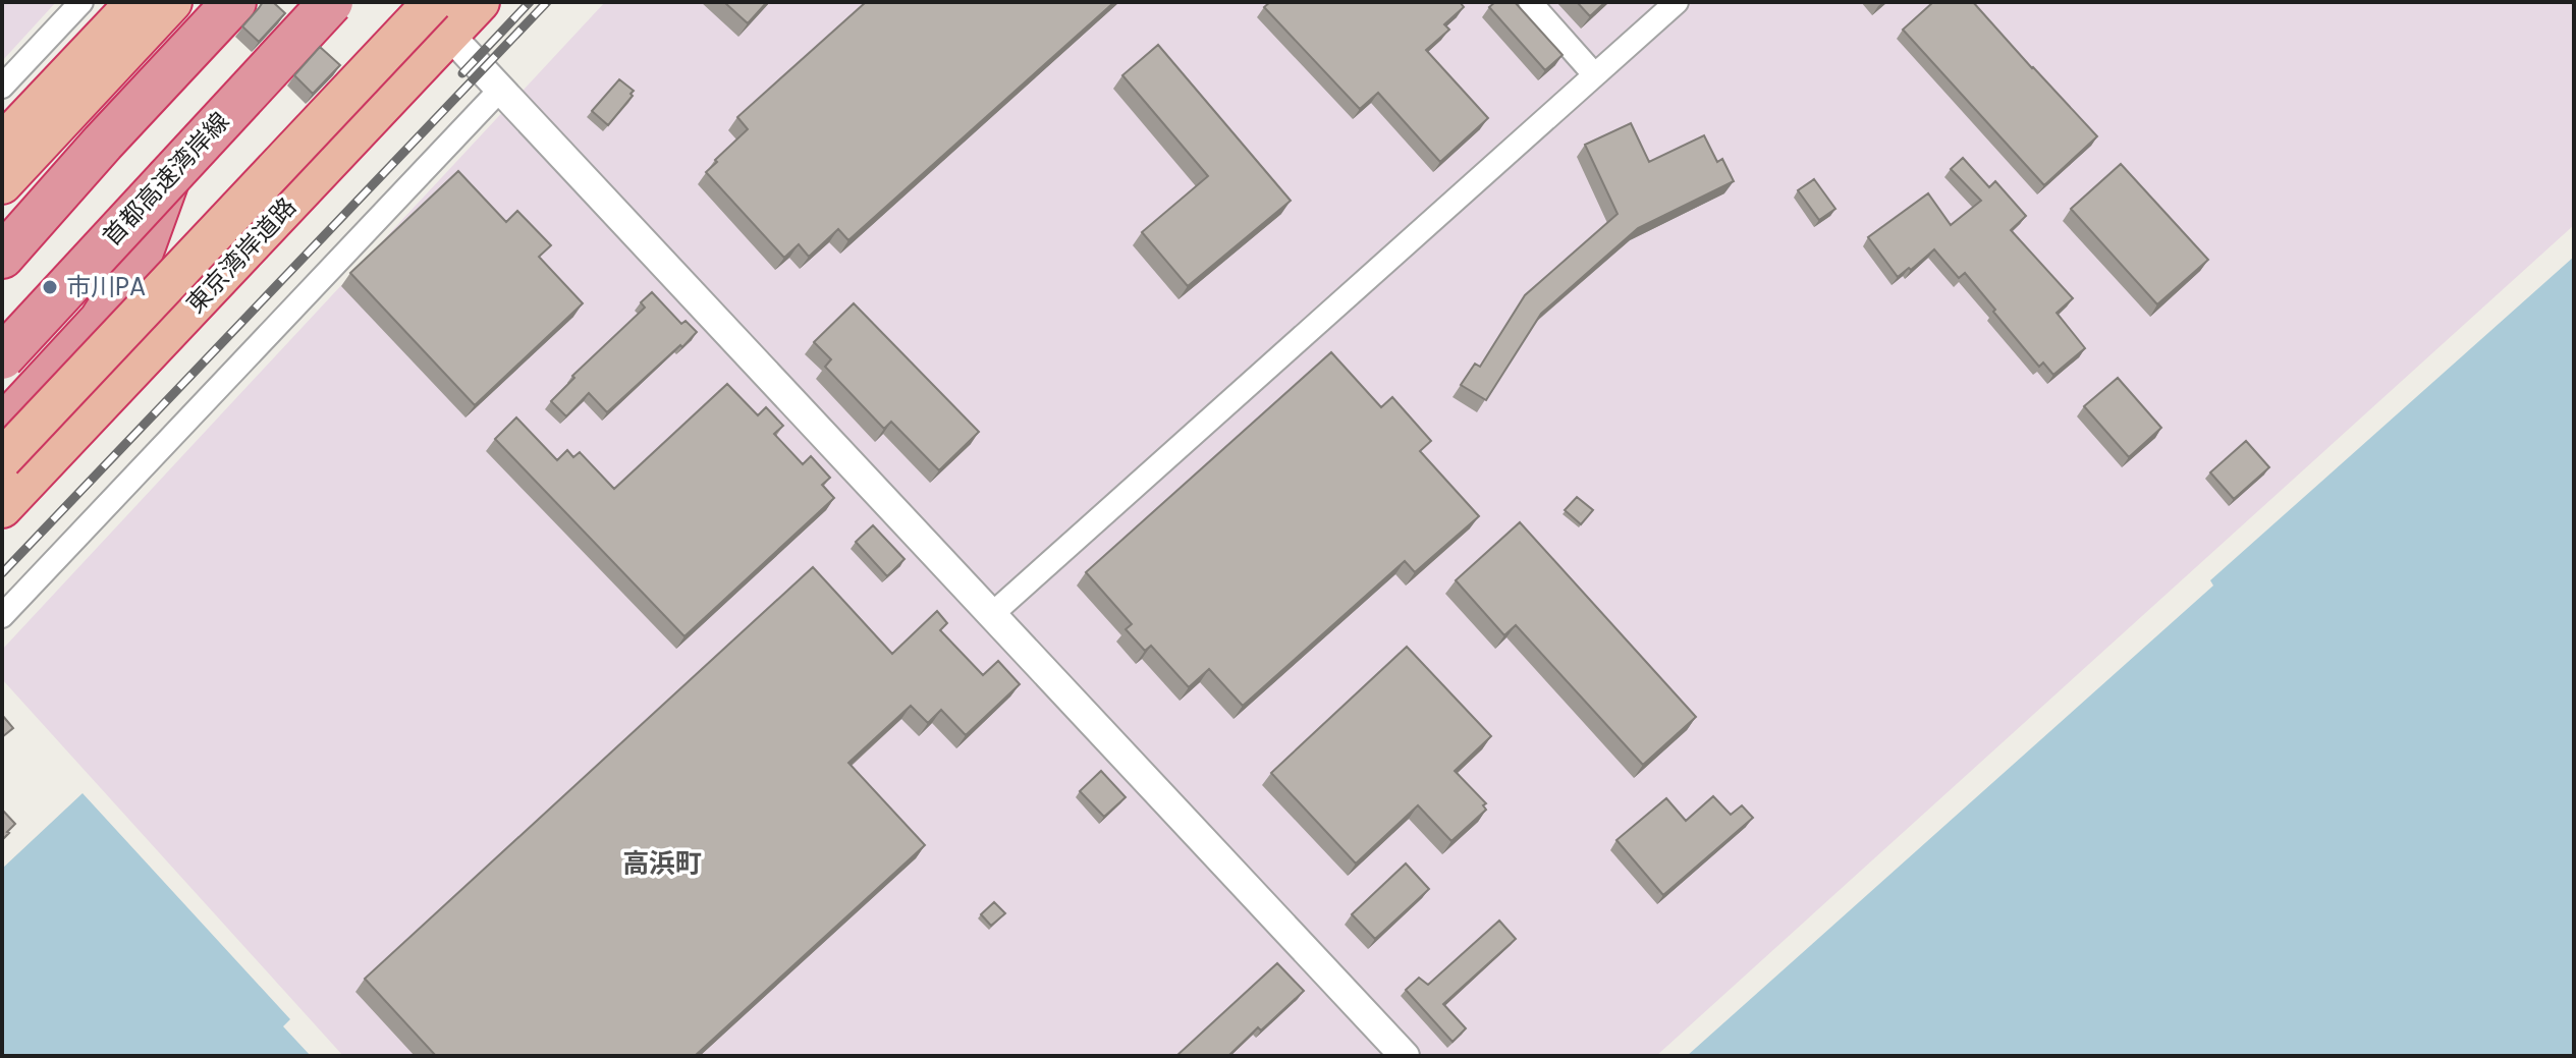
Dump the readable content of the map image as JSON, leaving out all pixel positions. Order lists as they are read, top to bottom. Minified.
{"streets":{"highway":["首都高速湾岸線","東京湾岸道路"]},"districts":["高浜町"],"places":["市川PA"]}
